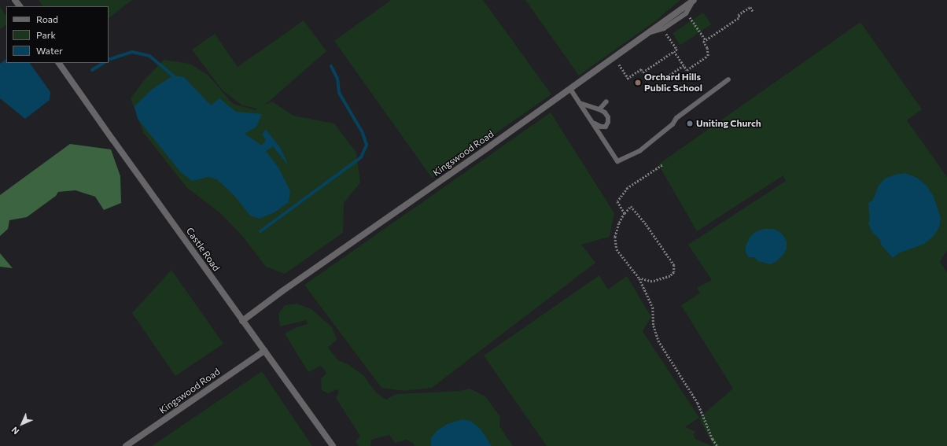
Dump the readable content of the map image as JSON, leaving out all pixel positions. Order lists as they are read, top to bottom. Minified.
{"streets":{"street":["Kingswood Road","Castle Road"]},"crossings":[["Kingswood Road","Castle Road"]],"places":["Orchard Hills Public School","Uniting Church"],"legend":["Road","Park","Water"],"north":"bottom left"}
